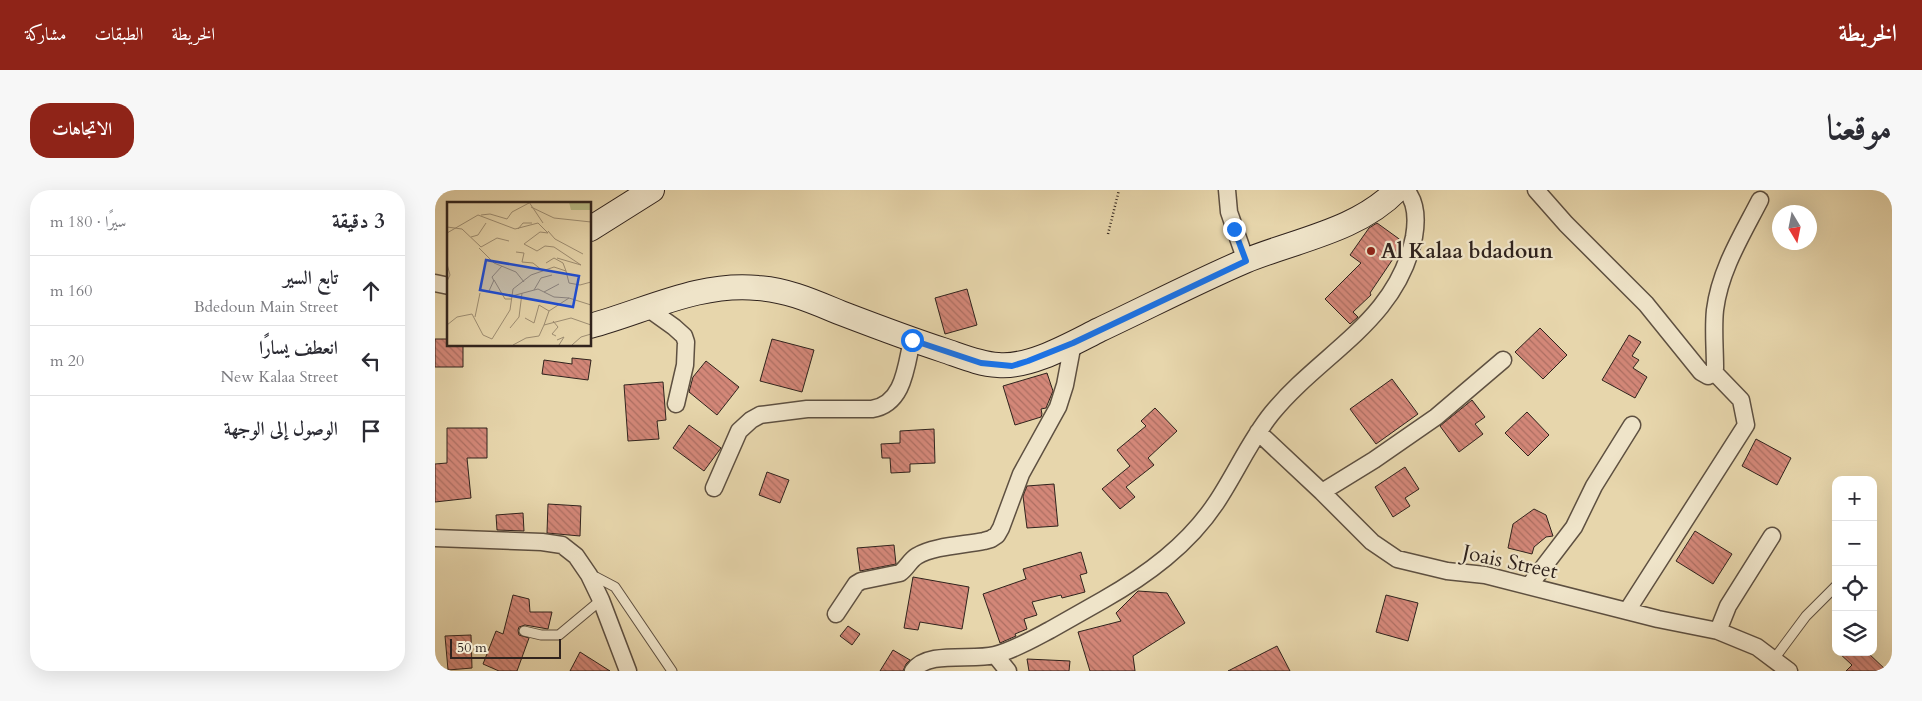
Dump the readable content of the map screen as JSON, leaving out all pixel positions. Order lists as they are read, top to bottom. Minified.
{"streets":{"street":["Joais Street"]},"places":["Al Kalaa bdadoun"],"scale_bar":"50 m","north":"bottom","page":{"header":"الخريطة","nav":["الخريطة","الطبقات","مشاركة"],"title":"موقعنا","buttons":"الاتجاهات","heading":["3 دقيقة","سيرًا · 180 m"],"list":[["تابع السير","Bdedoun Main Street","160 m"],["انعطف يسارًا","New Kalaa Street","20 m"],"الوصول إلى الوجهة"],"map_buttons":["+","−"],"scale":"50 m"}}
